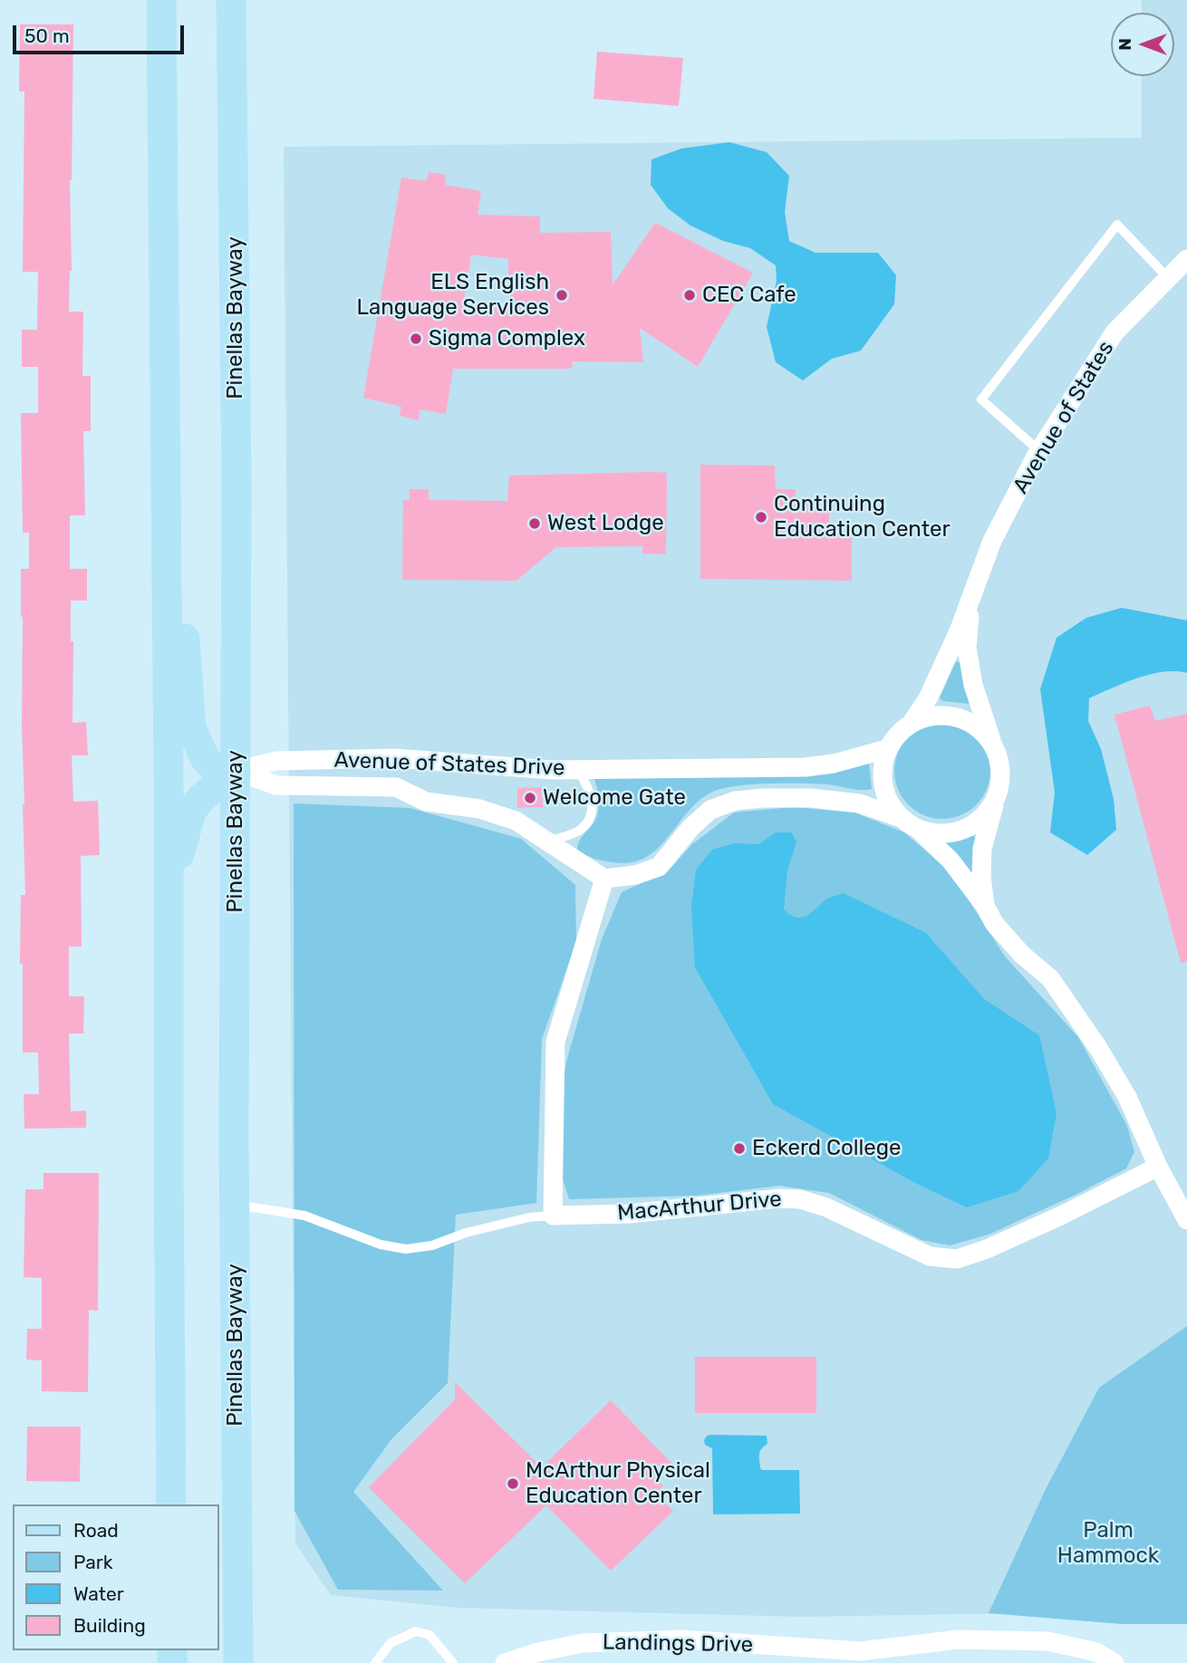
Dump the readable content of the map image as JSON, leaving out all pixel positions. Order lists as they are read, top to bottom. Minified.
{"streets":{"main road":["Pinellas Bayway"],"street":["Avenue of States","Avenue of States Drive","MacArthur Drive","Landings Drive"]},"crossings":[["Pinellas Bayway","Avenue of States Drive"],["Avenue of States","Avenue of States Drive"]],"parks":["Palm Hammock"],"places":["ELS English Language Services","CEC Cafe","Sigma Complex","Continuing Education Center","West Lodge","Welcome Gate","Eckerd College","McArthur Physical Education Center"],"legend":["Road","Park","Water","Building"],"scale_bar":"50 m","north":"left"}
